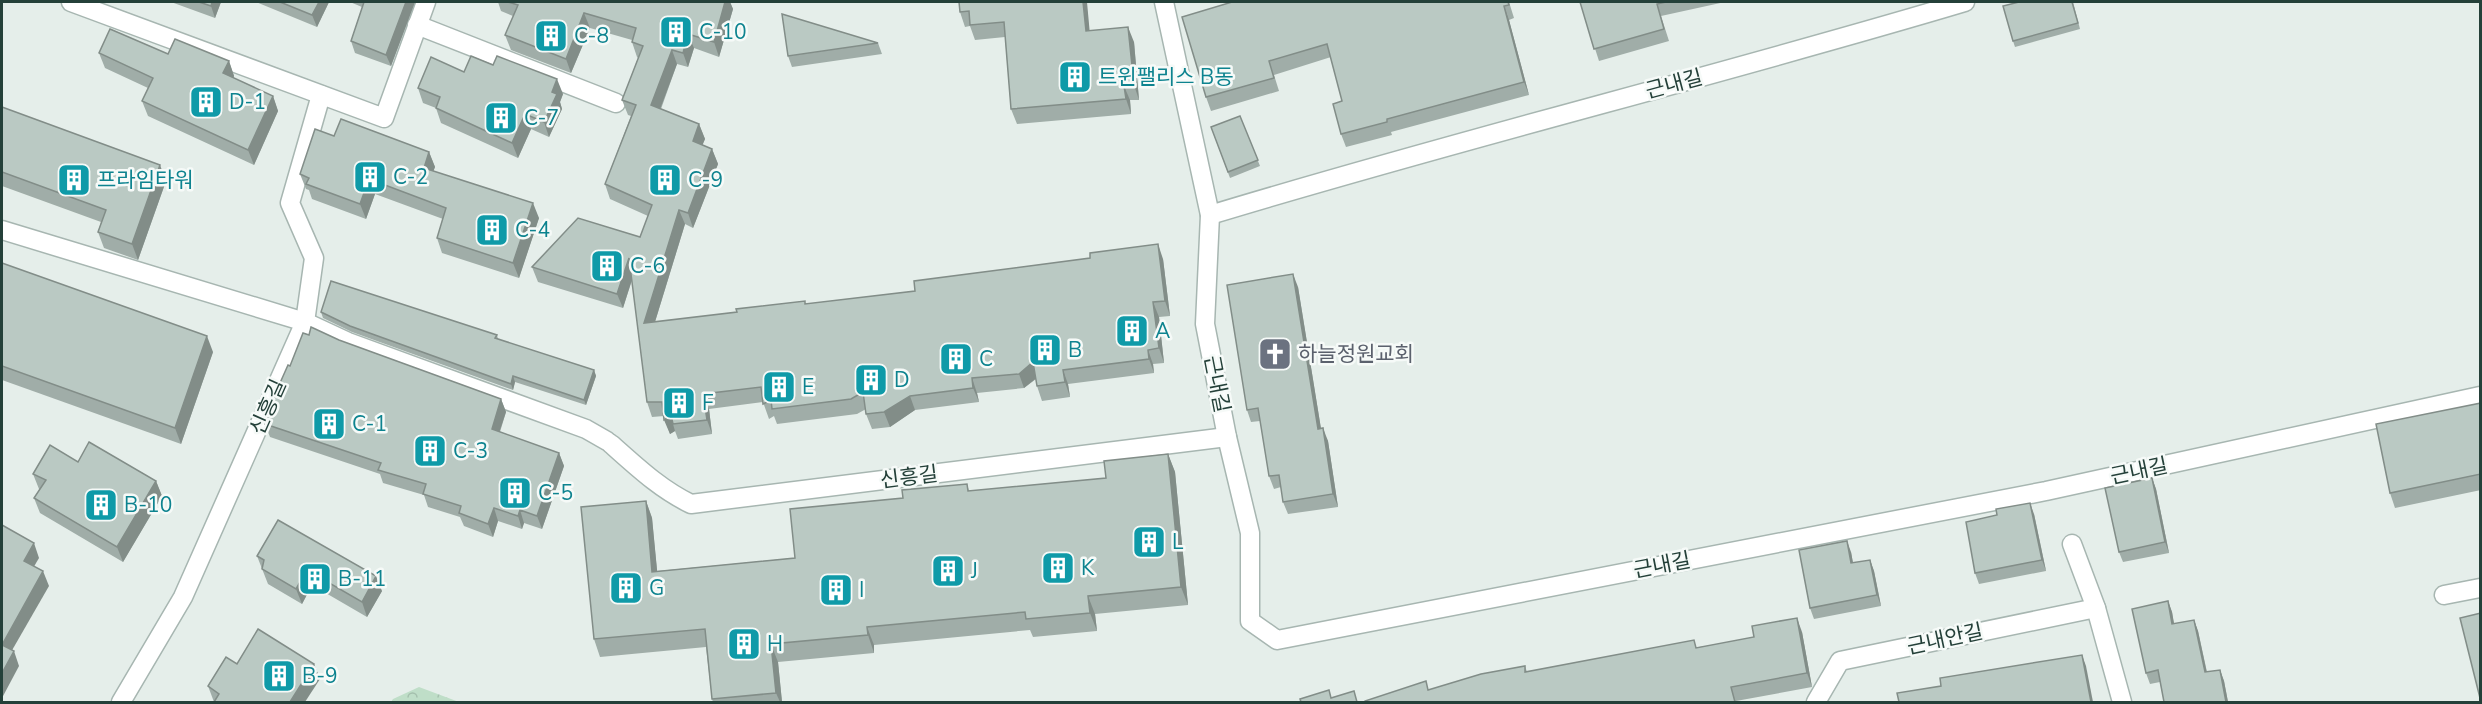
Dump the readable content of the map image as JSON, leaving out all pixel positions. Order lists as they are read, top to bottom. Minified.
{"streets":{"street":["근내길","신흥길","근내안길"]},"crossings":[["근내길","신흥길"]],"places":{"building":["C-10","C-8","트윈팰리스 B동","D-1","C-7","C-2","프라임타워","C-9","C-4","C-6","A","B","C","D","E","F","C-1","C-3","C-5","B-10","L","K","J","B-11","G","I","H","B-9"],"church":["하늘정원교회"]}}
